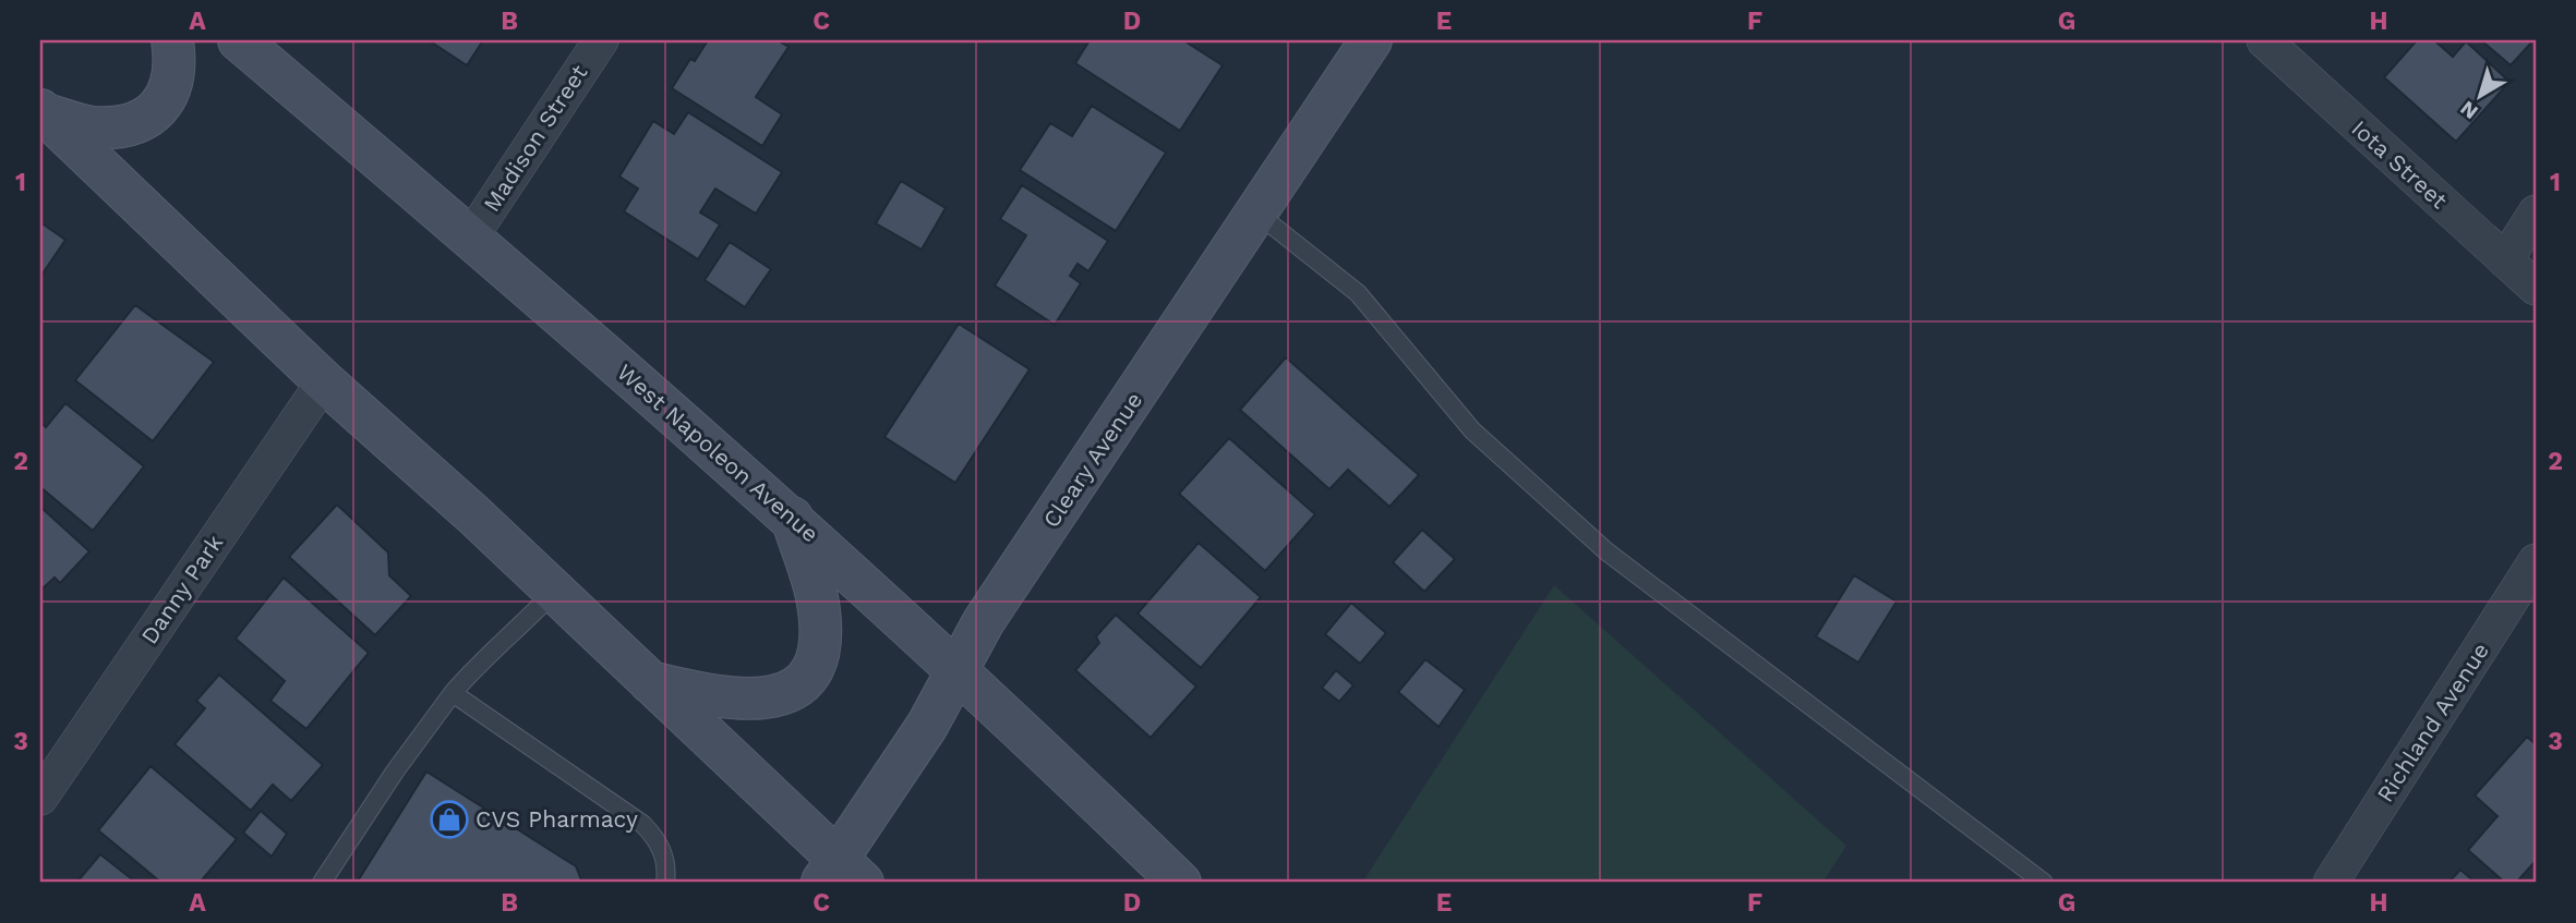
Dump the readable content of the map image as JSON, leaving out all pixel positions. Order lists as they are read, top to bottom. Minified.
{"streets":{"main road":["West Napoleon Avenue","Cleary Avenue"],"street":["Madison Street","Iota Street","Danny Park","Richland Avenue"]},"crossings":[["Madison Street","West Napoleon Avenue"],["West Napoleon Avenue","Cleary Avenue"]],"places":{"shop":["CVS Pharmacy"]},"north":"bottom left","grid":{"columns":["A","B","C","D","E","F","G","H"],"rows":["1","2","3"]}}
